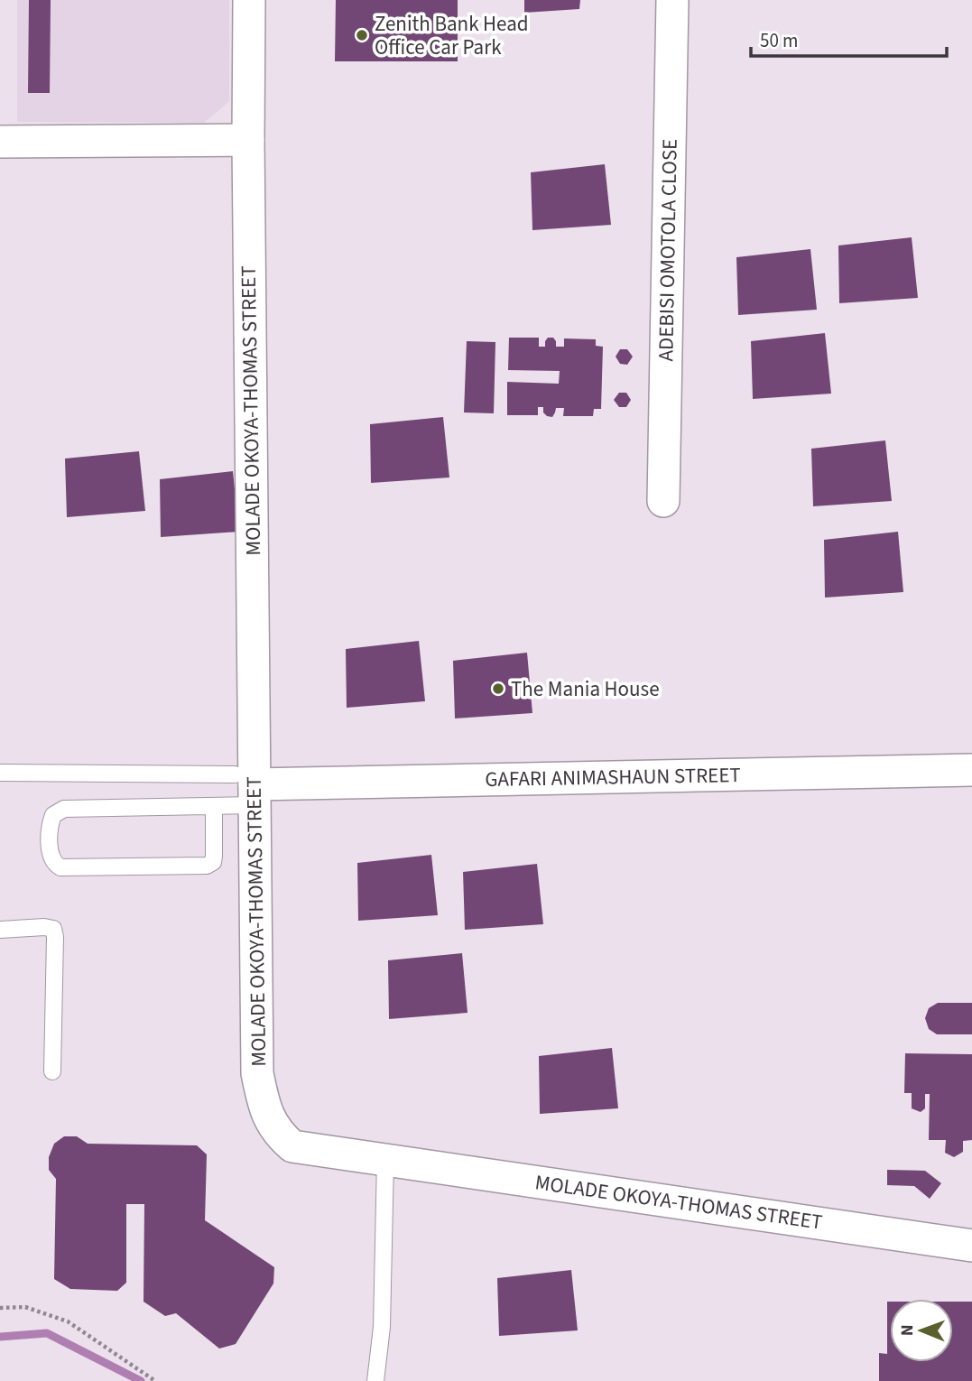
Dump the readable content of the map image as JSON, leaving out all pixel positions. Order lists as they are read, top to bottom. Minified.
{"streets":{"street":["ADEBISI OMOTOLA CLOSE","MOLADE OKOYA-THOMAS STREET","GAFARI ANIMASHAUN STREET"]},"crossings":[["MOLADE OKOYA-THOMAS STREET","GAFARI ANIMASHAUN STREET"]],"places":["Zenith Bank Head Office Car Park","The Mania House"],"scale_bar":"50 m","north":"left"}
